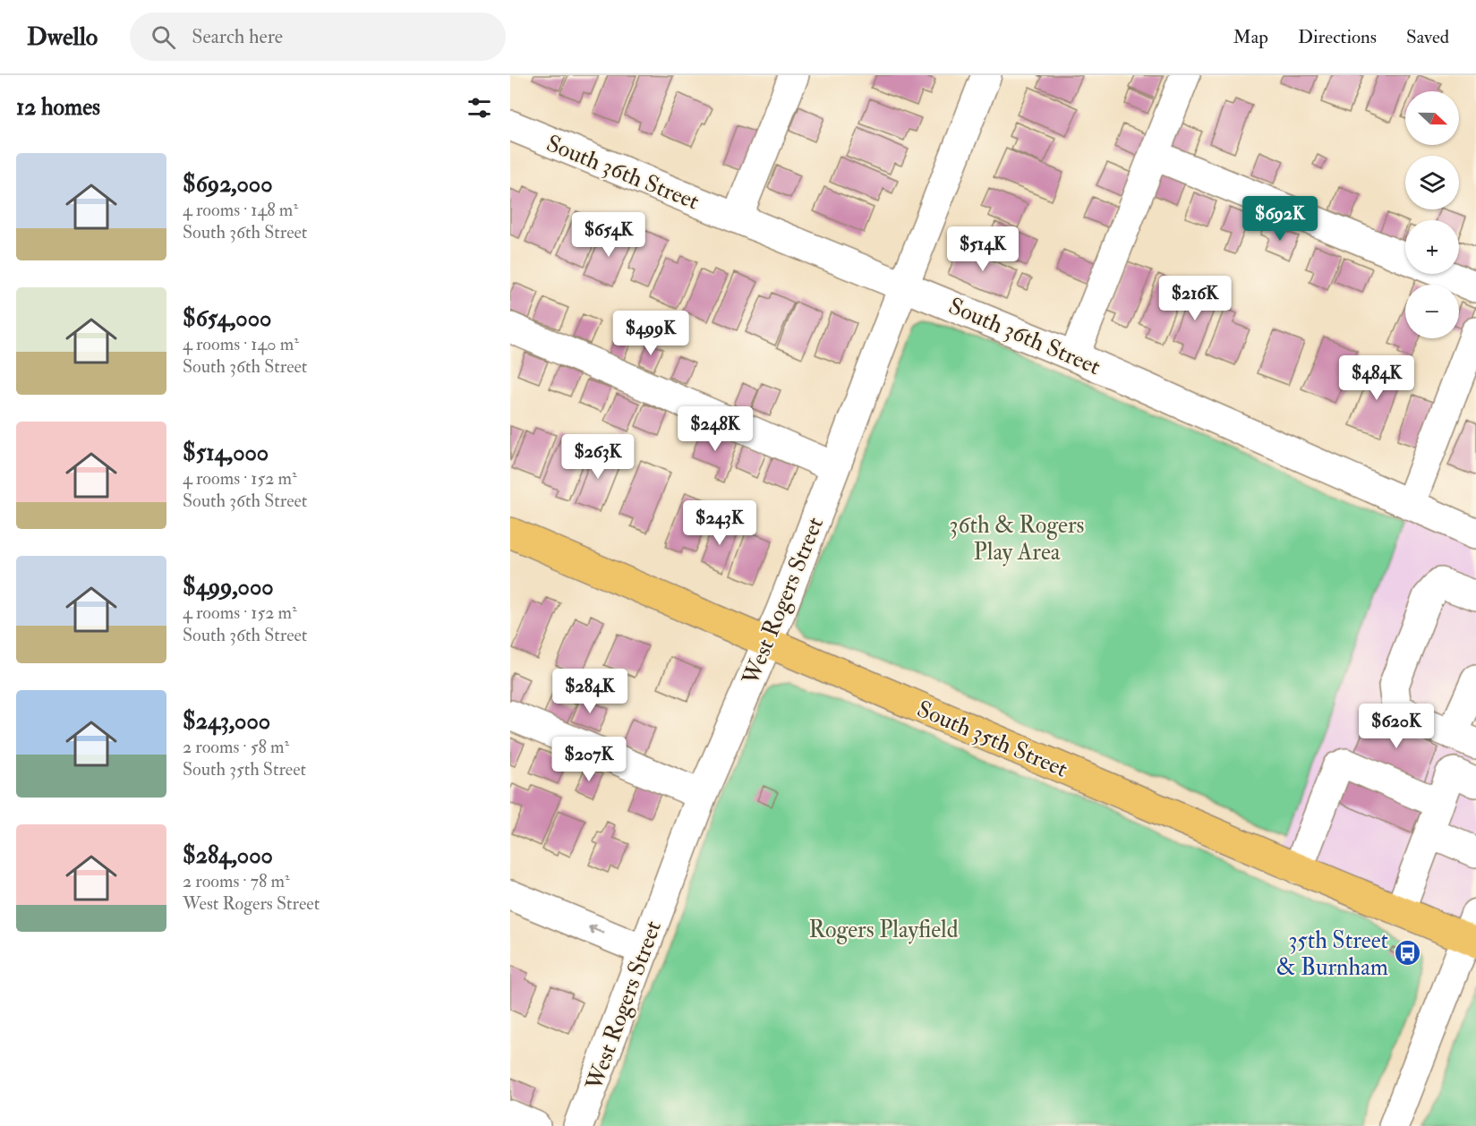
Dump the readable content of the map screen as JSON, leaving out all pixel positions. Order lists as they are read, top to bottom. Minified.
{"streets":{"main road":["South 35th Street"],"street":["South 36th Street","West Rogers Street"]},"crossings":[["South 36th Street","West Rogers Street"],["West Rogers Street","South 35th Street"]],"parks":["36th & Rogers Play Area","Rogers Playfield"],"places":{"bus stop":["35th Street & Burnham"]},"north":"right","page":{"header":"Dwello","search":"Search here","nav":["Map","Directions","Saved"],"heading":"12 homes","map_buttons":["+","−"],"list":[{"name":"$692,000","note":"4 rooms · 148 m² · South 36th Street"},{"name":"$654,000","note":"4 rooms · 140 m² · South 36th Street"},{"name":"$514,000","note":"4 rooms · 152 m² · South 36th Street"},{"name":"$499,000","note":"4 rooms · 152 m² · South 36th Street"},{"name":"$243,000","note":"2 rooms · 58 m² · South 35th Street"},{"name":"$284,000","note":"2 rooms · 78 m² · West Rogers Street"}],"price":["$692K","$654K","$514K","$216K","$499K","$484K","$248K","$263K","$243K","$284K","$620K","$207K"]}}
